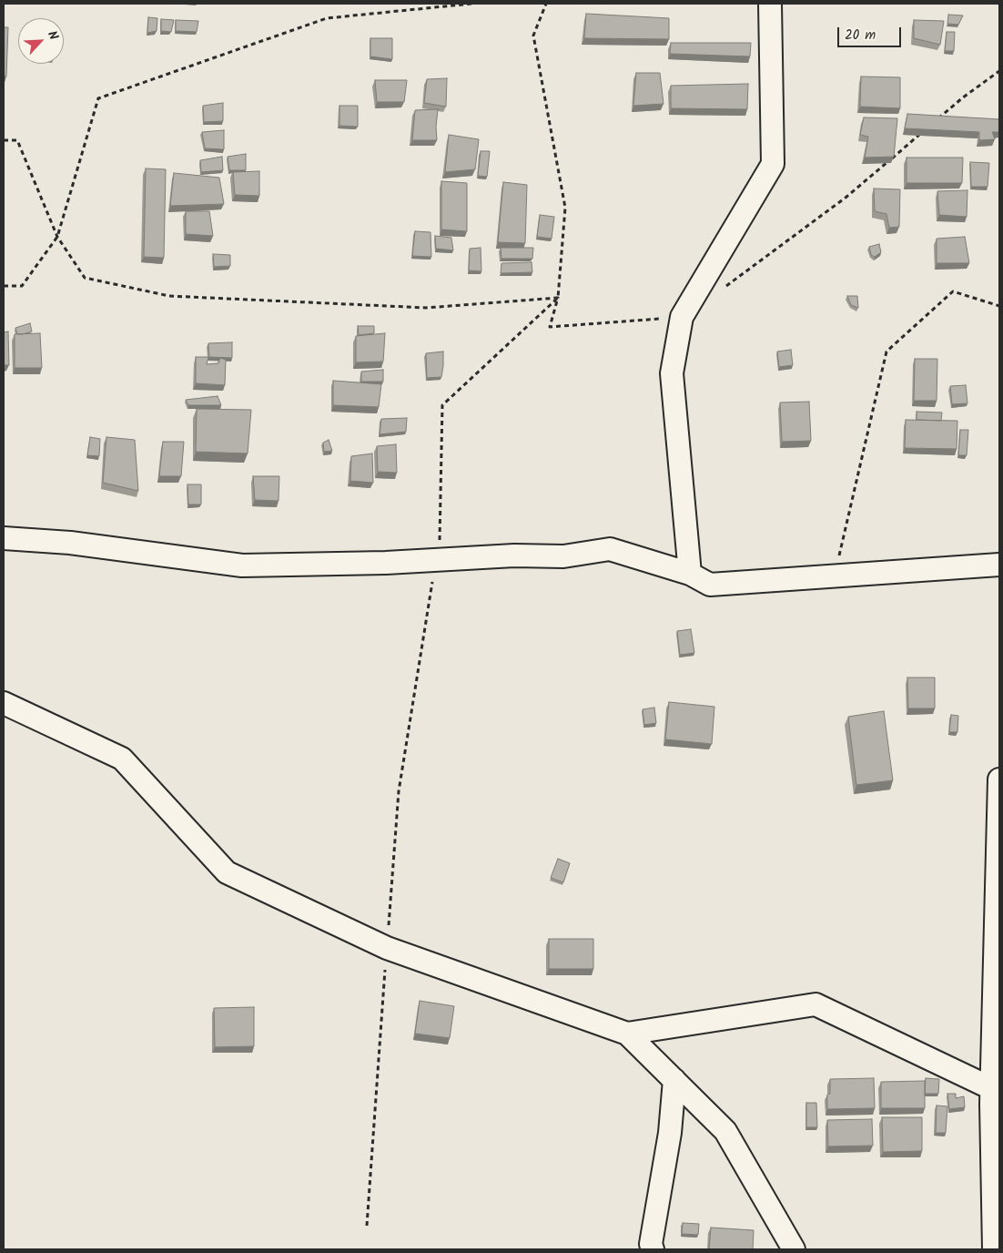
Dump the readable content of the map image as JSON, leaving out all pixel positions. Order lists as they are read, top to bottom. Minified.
{"scale_bar":"20 m","north":"top right"}
